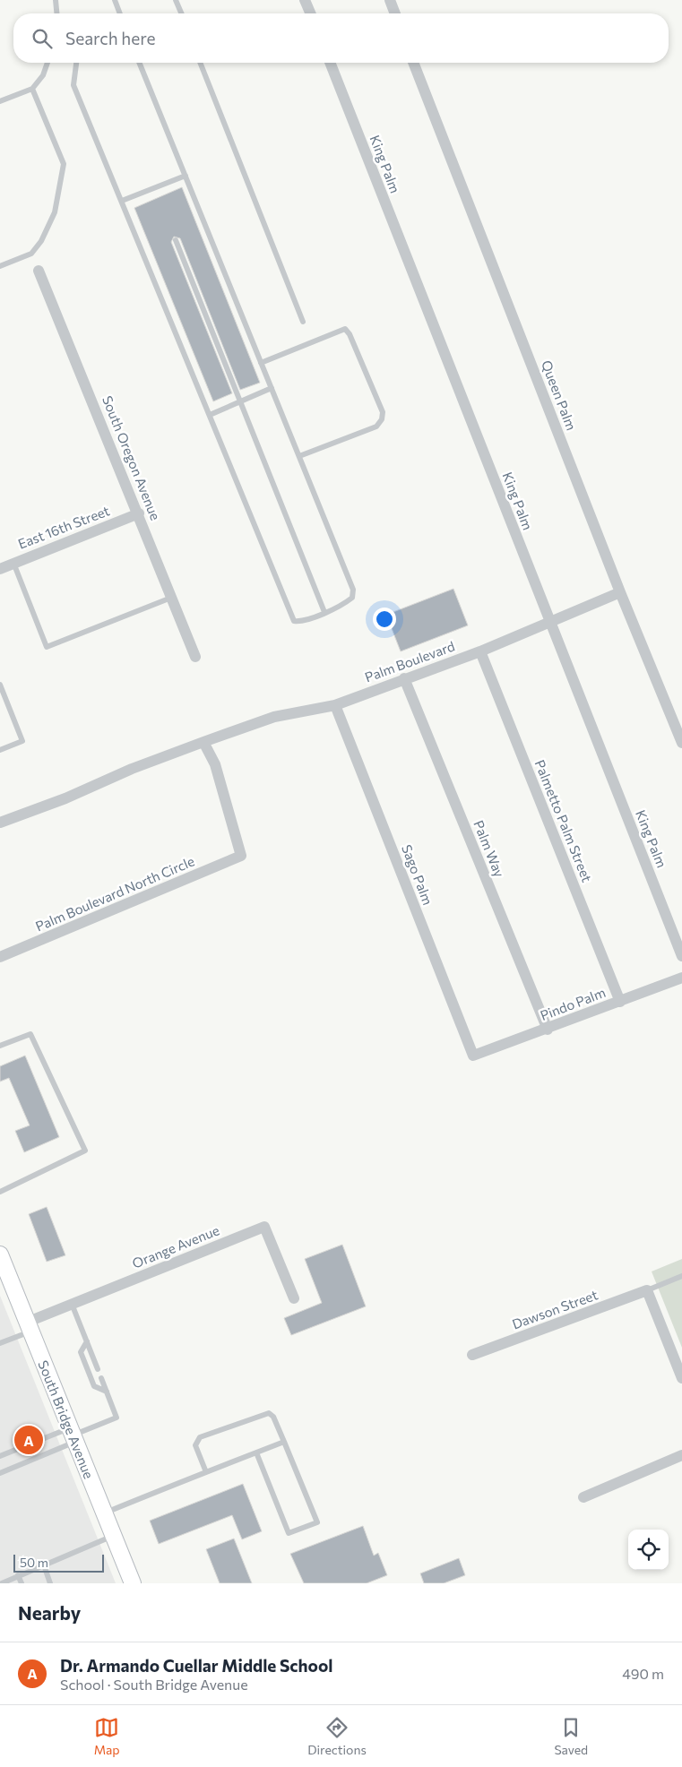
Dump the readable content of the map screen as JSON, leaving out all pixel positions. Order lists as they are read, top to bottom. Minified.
{"streets":{"street":["King Palm","Queen Palm","South Oregon Avenue","East 16th Street","Palm Boulevard","Palmetto Palm Street","Palm Way","Sago Palm","Palm Boulevard North Circle","Pindo Palm","Orange Avenue","Dawson Street","South Bridge Avenue"]},"crossings":[["King Palm","Palm Boulevard"],["Queen Palm","Palm Boulevard"],["South Oregon Avenue","East 16th Street"],["Palm Boulevard","Palmetto Palm Street"],["Palm Boulevard","Palm Way"],["Palm Boulevard","Sago Palm"],["Palm Boulevard","Palm Boulevard North Circle"],["Palmetto Palm Street","Pindo Palm"],["Palm Way","Pindo Palm"],["Sago Palm","Pindo Palm"],["Orange Avenue","South Bridge Avenue"]],"scale_bar":"50 m","page":{"search":"Search here","pins":"A","scale":"50 m","heading":"Nearby","list":[{"mark":"A","name":"Dr. Armando Cuellar Middle School","note":"School · South Bridge Avenue","value":"490 m"}],"nav":["Map","Directions","Saved"]}}
